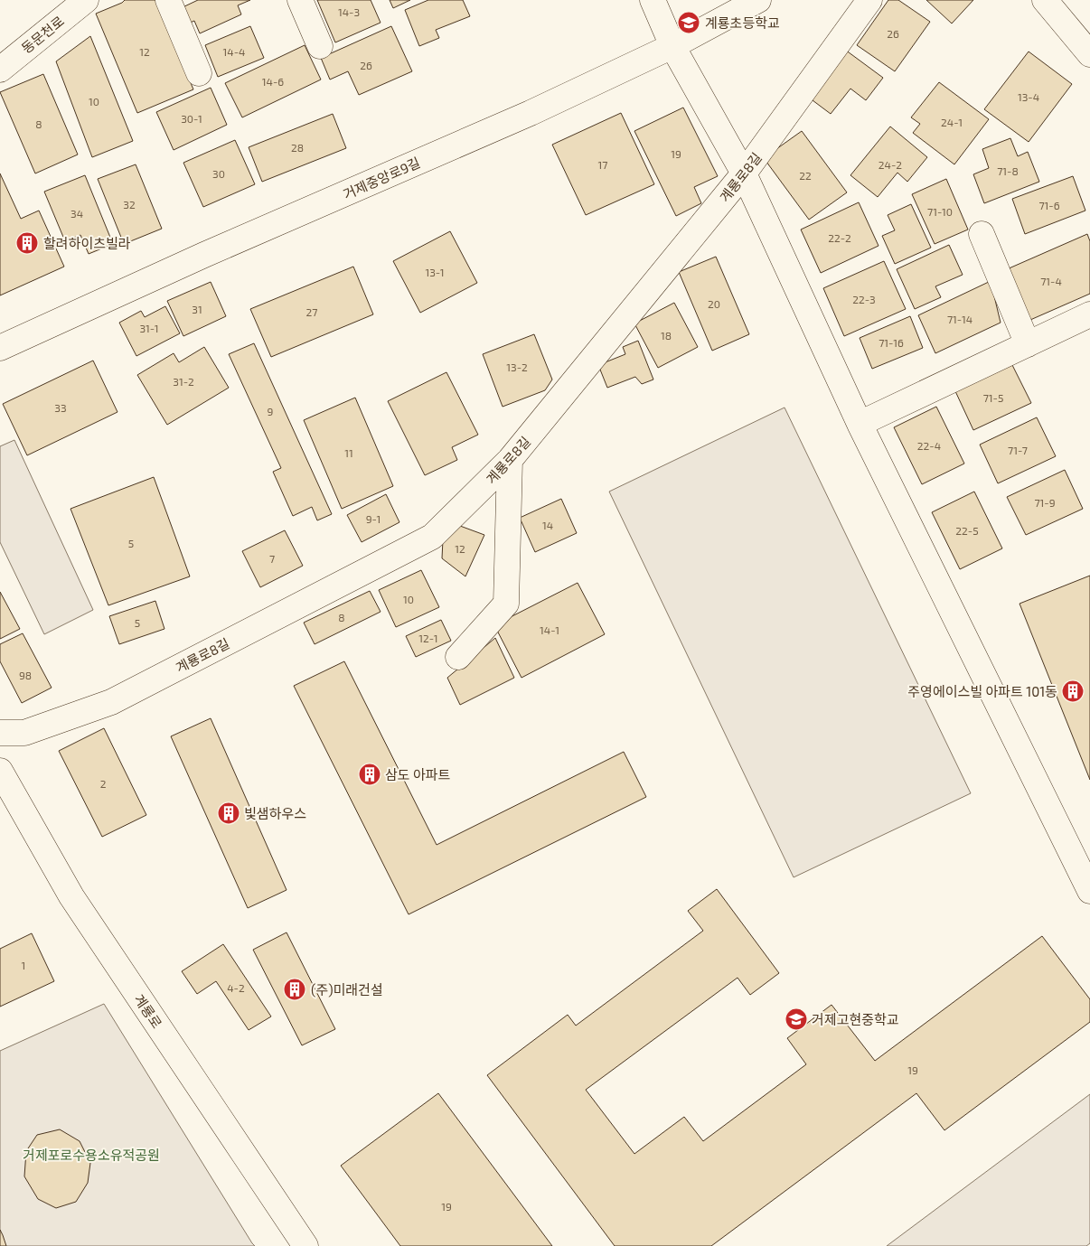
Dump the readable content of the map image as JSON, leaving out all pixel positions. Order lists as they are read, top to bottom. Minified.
{"streets":{"street":["동문천로","계룡로8길","거제중앙로9길","계룡로"]},"parks":["거제포로수용소유적공원"],"places":{"school or university":["계룡초등학교","거제고현중학교"],"building":["할려하이츠빌라","주영에이스빌 아파트 101동","삼도 아파트","빛샘하우스","(주)미래건설"]},"house_numbers":["14-3","26","12","14-4","26","14-6","13-4","10","30-1","24-1","8","28","19","17","24-2","71-8","30","22","32","71-6","71-10","34","22-2","13-1","71-4","22-3","20","31","27","71-14","31-1","18","71-16","13-2","31-2","71-5","33","9","22-4","71-7","11","71-9","9-1","14","22-5","5","12","7","10","8","5","14-1","12-1","98","2","1","4-2","19","19"]}
